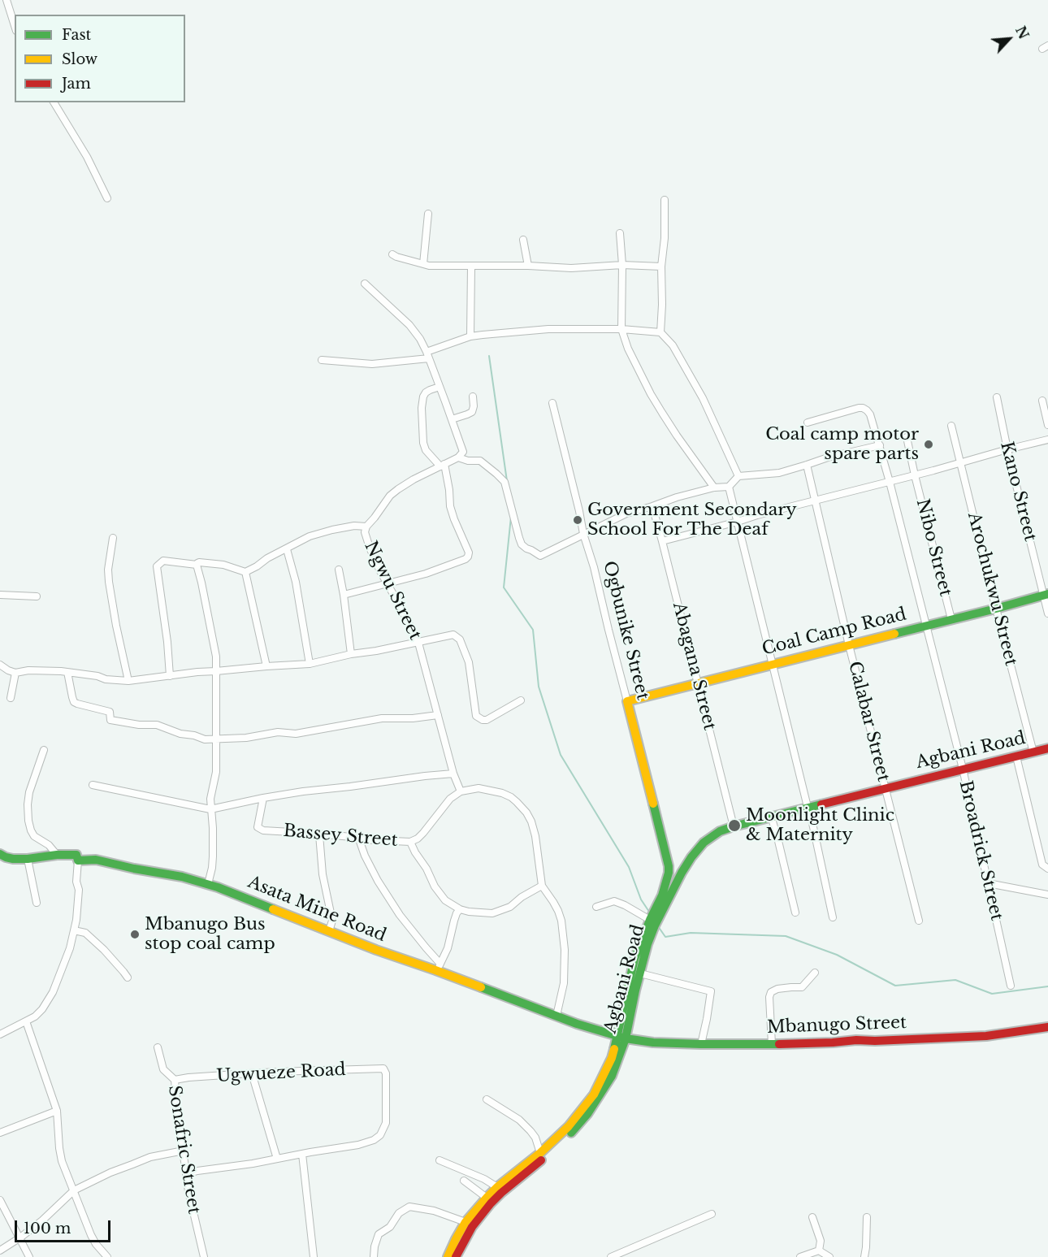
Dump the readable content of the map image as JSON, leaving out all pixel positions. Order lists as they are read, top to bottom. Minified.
{"streets":{"main road":["Ogbunike Street","Coal Camp Road","Agbani Road","Asata Mine Road","Mbanugo Street"],"street":["Kano Street","Nibo Street","Arochukwu Street","Ngwu Street","Abagana Street","Calabar Street","Bassey Street","Broadrick Street","Ugwueze Road","Sonafric Street"]},"crossings":[["Kano Street","Coal Camp Road"],["Nibo Street","Coal Camp Road"],["Arochukwu Street","Coal Camp Road"],["Arochukwu Street","Agbani Road"],["Ngwu Street","Bassey Street"],["Ogbunike Street","Coal Camp Road"],["Ogbunike Street","Agbani Road"],["Coal Camp Road","Abagana Street"],["Coal Camp Road","Calabar Street"],["Coal Camp Road","Broadrick Street"],["Abagana Street","Agbani Road"],["Calabar Street","Agbani Road"],["Agbani Road","Broadrick Street"],["Agbani Road","Asata Mine Road"],["Agbani Road","Mbanugo Street"],["Asata Mine Road","Mbanugo Street"],["Ugwueze Road","Sonafric Street"]],"places":["Coal camp motor spare parts","Government Secondary School For The Deaf","Moonlight Clinic & Maternity","Mbanugo Bus stop coal camp"],"legend":["Fast","Slow","Jam"],"scale_bar":"100 m","north":"top right"}
